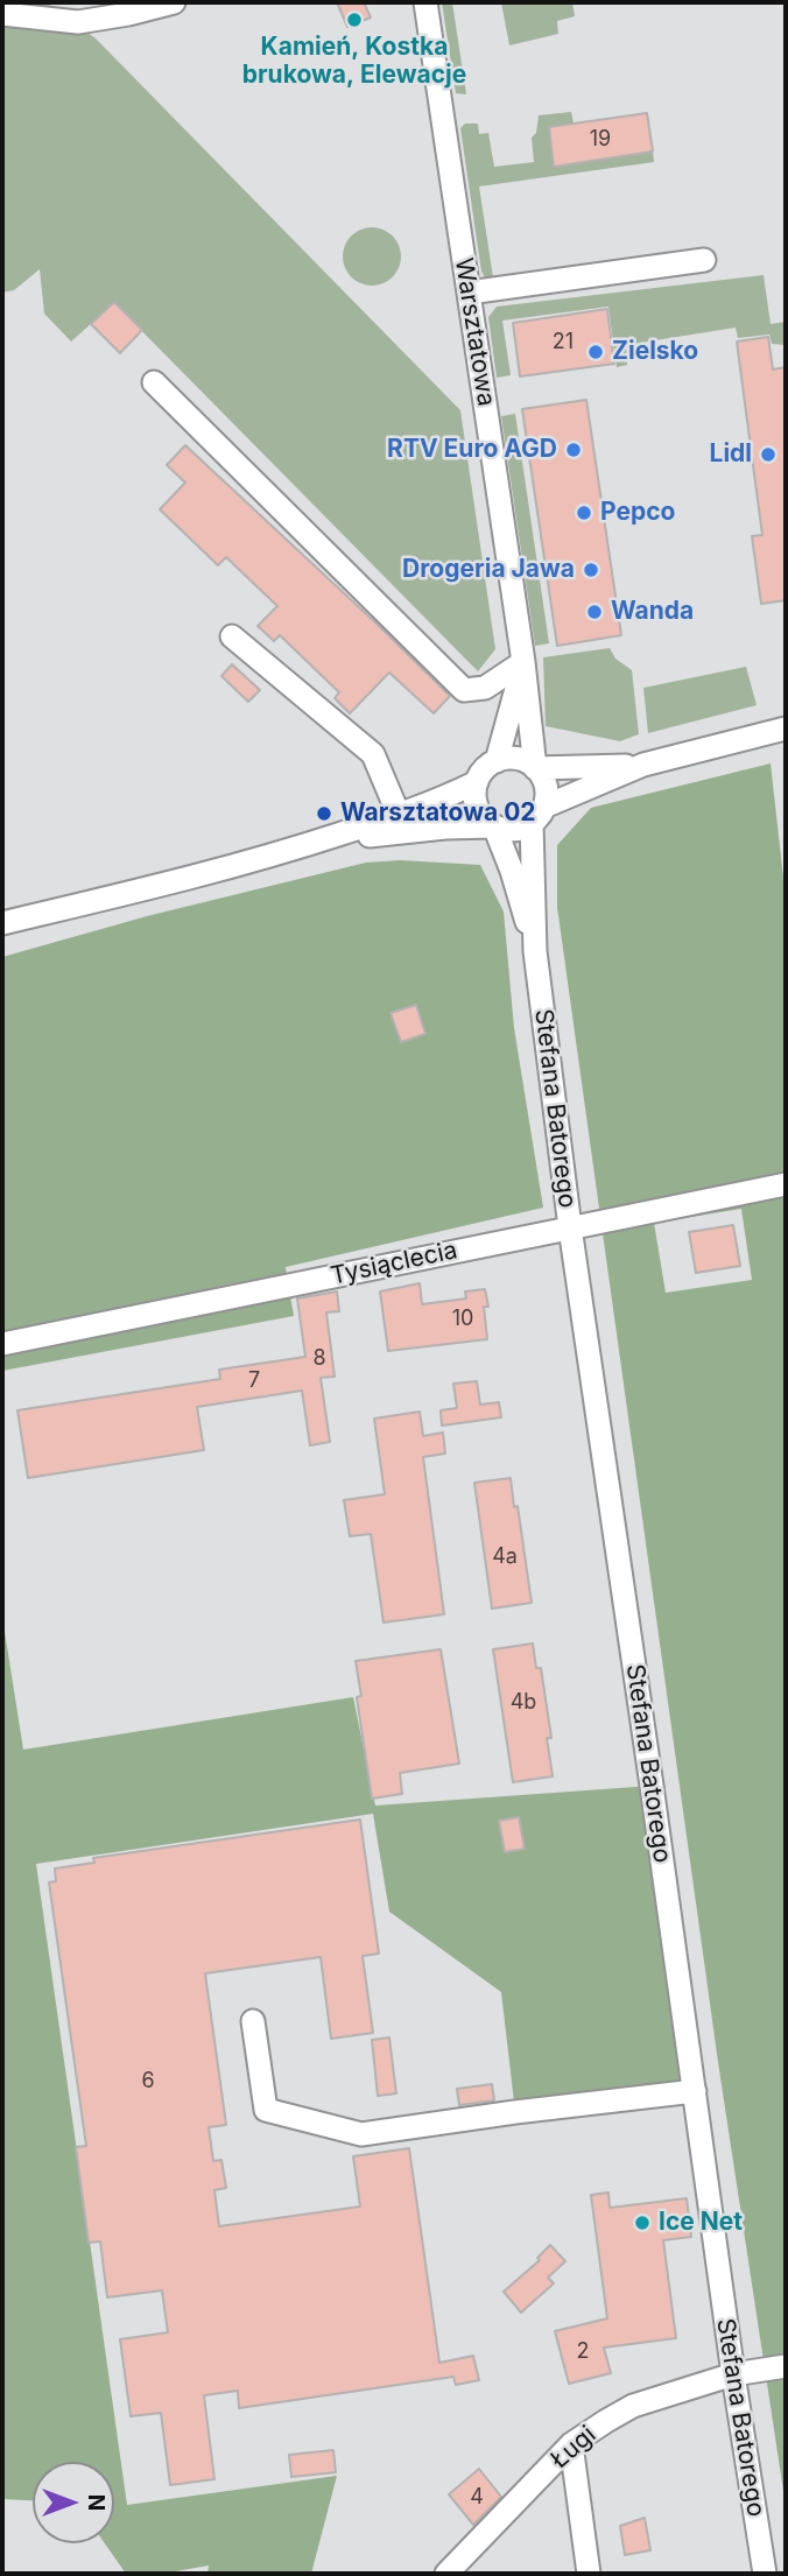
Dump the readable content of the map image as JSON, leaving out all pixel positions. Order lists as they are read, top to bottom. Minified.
{"streets":{"street":["Warsztatowa","Stefana Batorego","Tysiąclecia","Ługi"]},"crossings":[["Warsztatowa","Stefana Batorego"],["Stefana Batorego","Tysiąclecia"],["Stefana Batorego","Ługi"]],"places":["Kamień, Kostka brukowa, Elewacje","Zielsko","RTV Euro AGD","Lidl","Pepco","Drogeria Jawa","Wanda","Warsztatowa 02","Ice Net"],"house_numbers":["19","21","10","8","7","4a","4b","6","2","4"],"north":"right"}
